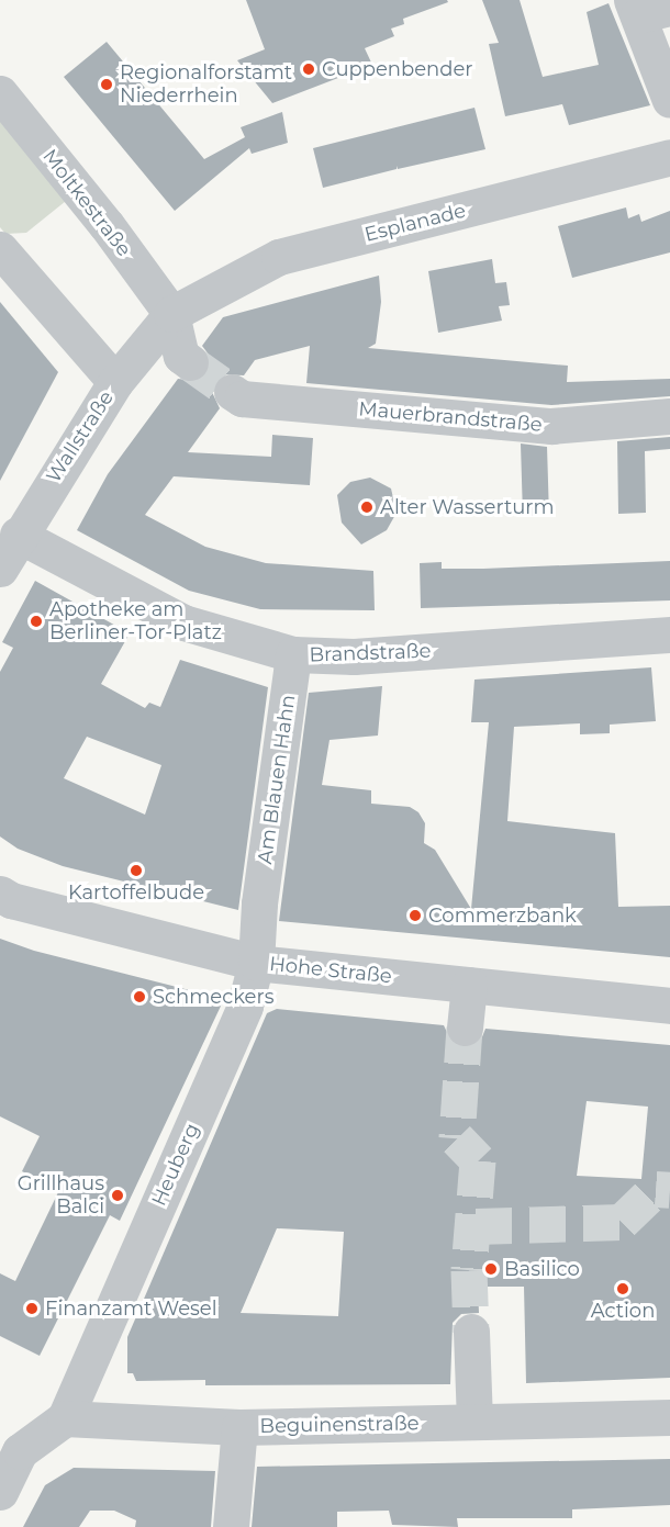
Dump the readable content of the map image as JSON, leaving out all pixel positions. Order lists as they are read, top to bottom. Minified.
{"streets":{"street":["Moltkestraße","Esplanade","Mauerbrandstraße","Wallstraße","Brandstraße","Am Blauen Hahn","Hohe Straße","Heuberg","Beguinenstraße"]},"crossings":[["Moltkestraße","Esplanade"],["Moltkestraße","Wallstraße"],["Esplanade","Wallstraße"],["Wallstraße","Brandstraße"],["Brandstraße","Am Blauen Hahn"],["Am Blauen Hahn","Heuberg"],["Hohe Straße","Heuberg"],["Heuberg","Beguinenstraße"]],"places":["Cuppenbender","Regionalforstamt Niederrhein","Alter Wasserturm","Apotheke am Berliner-Tor-Platz","Kartoffelbude","Commerzbank","Schmeckers","Grillhaus Balci","Basilico","Action","Finanzamt Wesel"]}
